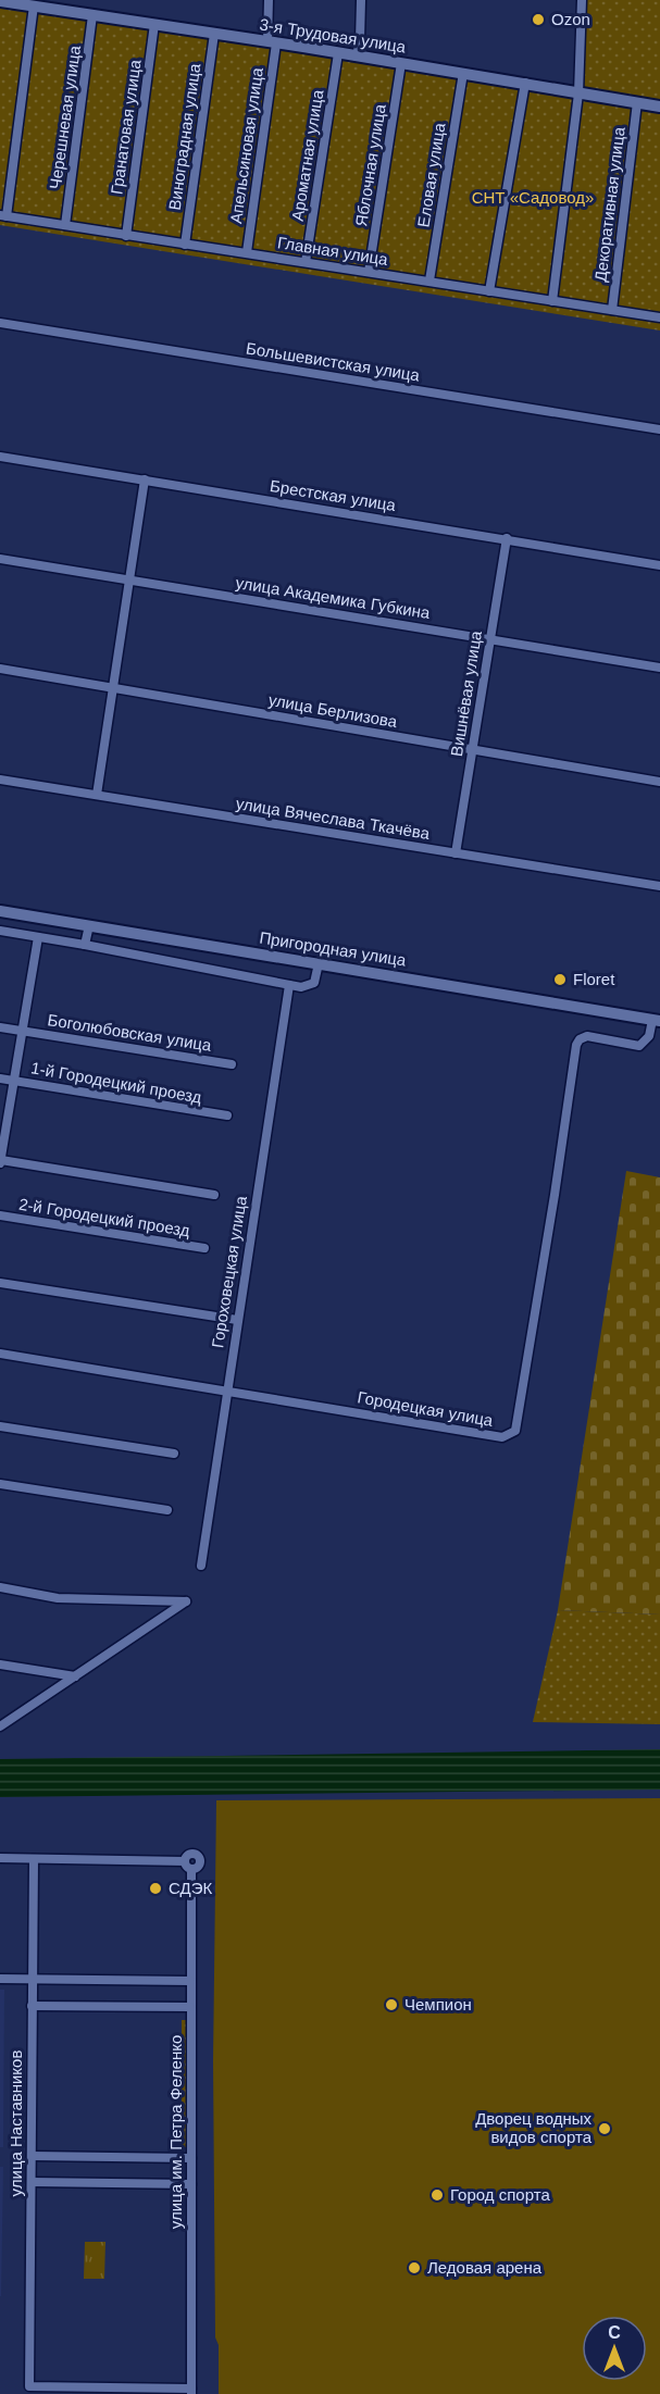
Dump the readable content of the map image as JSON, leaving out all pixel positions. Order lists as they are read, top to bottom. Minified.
{"streets":{"street":["3-я Трудовая улица","Черешневая улица","Гранатовая улица","Виноградная улица","Апельсиновая улица","Ароматная улица","Яблочная улица","Еловая улица","Декоративная улица","Главная улица","Большевистская улица","Брестская улица","улица Академика Губкина","Вишнёвая улица","улица Берлизова","улица Вячеслава Ткачёва","Пригородная улица","Боголюбовская улица","1-й Городецкий проезд","2-й Городецкий проезд","Гороховецкая улица","Городецкая улица","улица Наставников","улица им. Петра Феленко"]},"crossings":[["3-я Трудовая улица","Черешневая улица"],["3-я Трудовая улица","Гранатовая улица"],["3-я Трудовая улица","Виноградная улица"],["3-я Трудовая улица","Апельсиновая улица"],["3-я Трудовая улица","Ароматная улица"],["3-я Трудовая улица","Яблочная улица"],["3-я Трудовая улица","Еловая улица"],["3-я Трудовая улица","Декоративная улица"],["Черешневая улица","Главная улица"],["Гранатовая улица","Главная улица"],["Виноградная улица","Главная улица"],["Апельсиновая улица","Главная улица"],["Ароматная улица","Главная улица"],["Яблочная улица","Главная улица"],["Еловая улица","Главная улица"],["Декоративная улица","Главная улица"],["Брестская улица","Вишнёвая улица"],["улица Академика Губкина","Вишнёвая улица"],["Вишнёвая улица","улица Берлизова"],["Вишнёвая улица","улица Вячеслава Ткачёва"],["Пригородная улица","Городецкая улица"],["Боголюбовская улица","1-й Городецкий проезд"],["Гороховецкая улица","Городецкая улица"],["улица Наставников","улица им. Петра Феленко"]],"parks":["СНТ «Садовод»"],"places":["Ozon","Floret","СДЭК","Чемпион","Дворец водных видов спорта","Город спорта","Ледовая арена"],"north":"top"}
